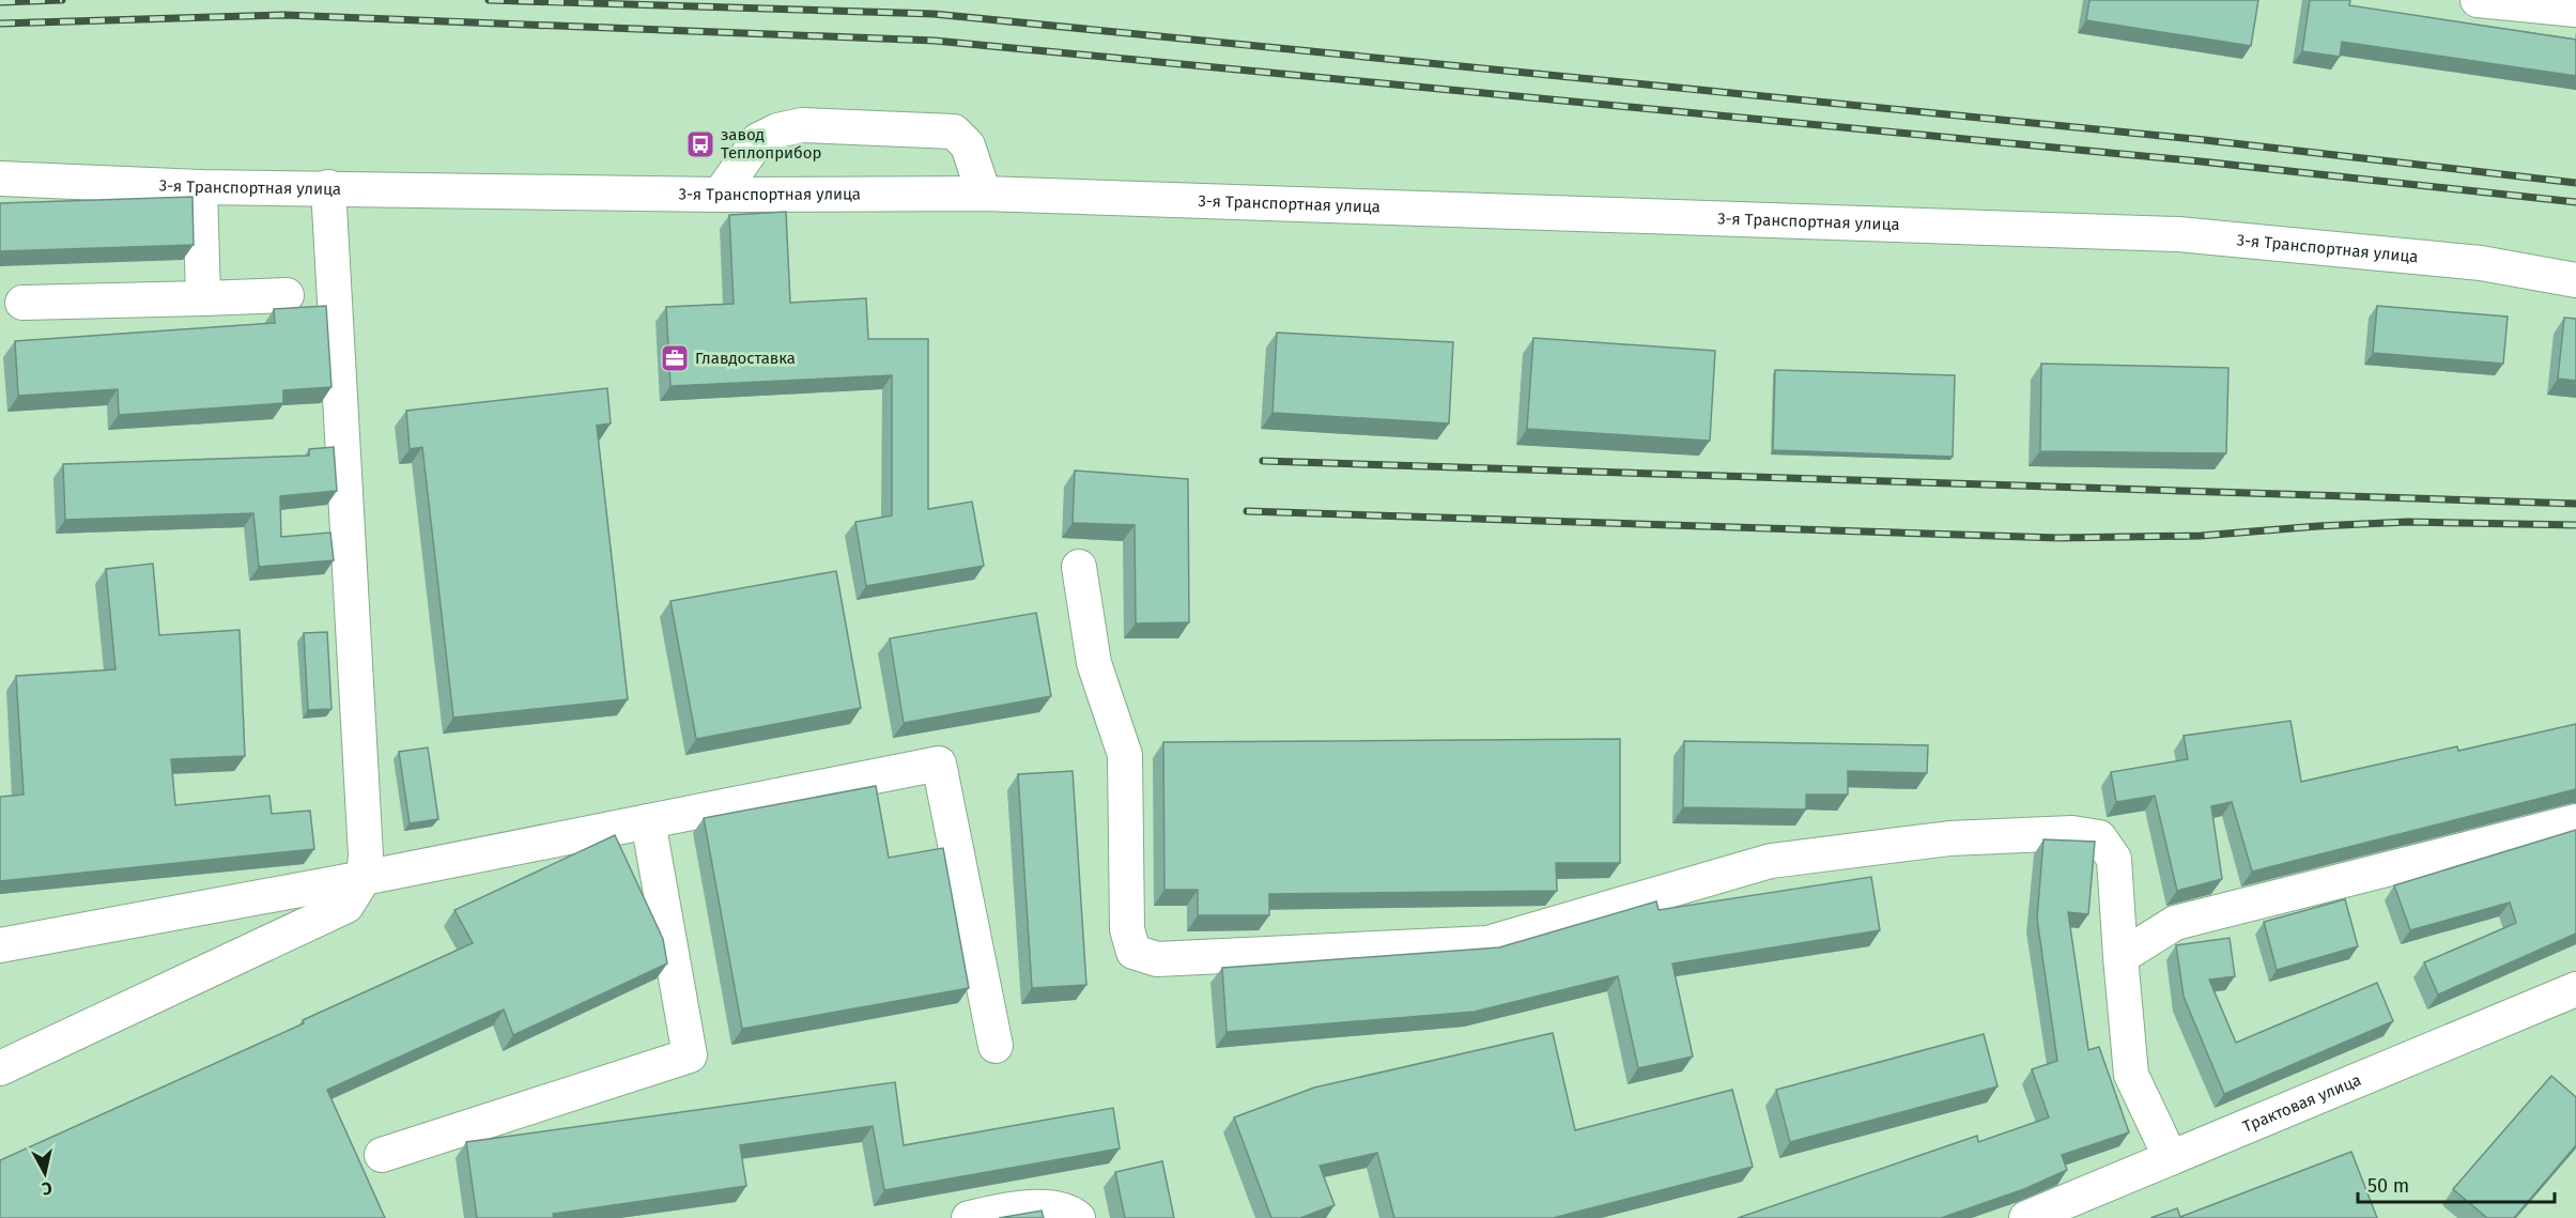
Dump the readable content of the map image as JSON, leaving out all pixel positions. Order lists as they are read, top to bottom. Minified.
{"streets":{"street":["3-я Транспортная улица","Трактовая улица"]},"places":{"bus stop":["завод Теплоприбор"],"office":["Главдоставка"]},"scale_bar":"50 m","north":"bottom"}
